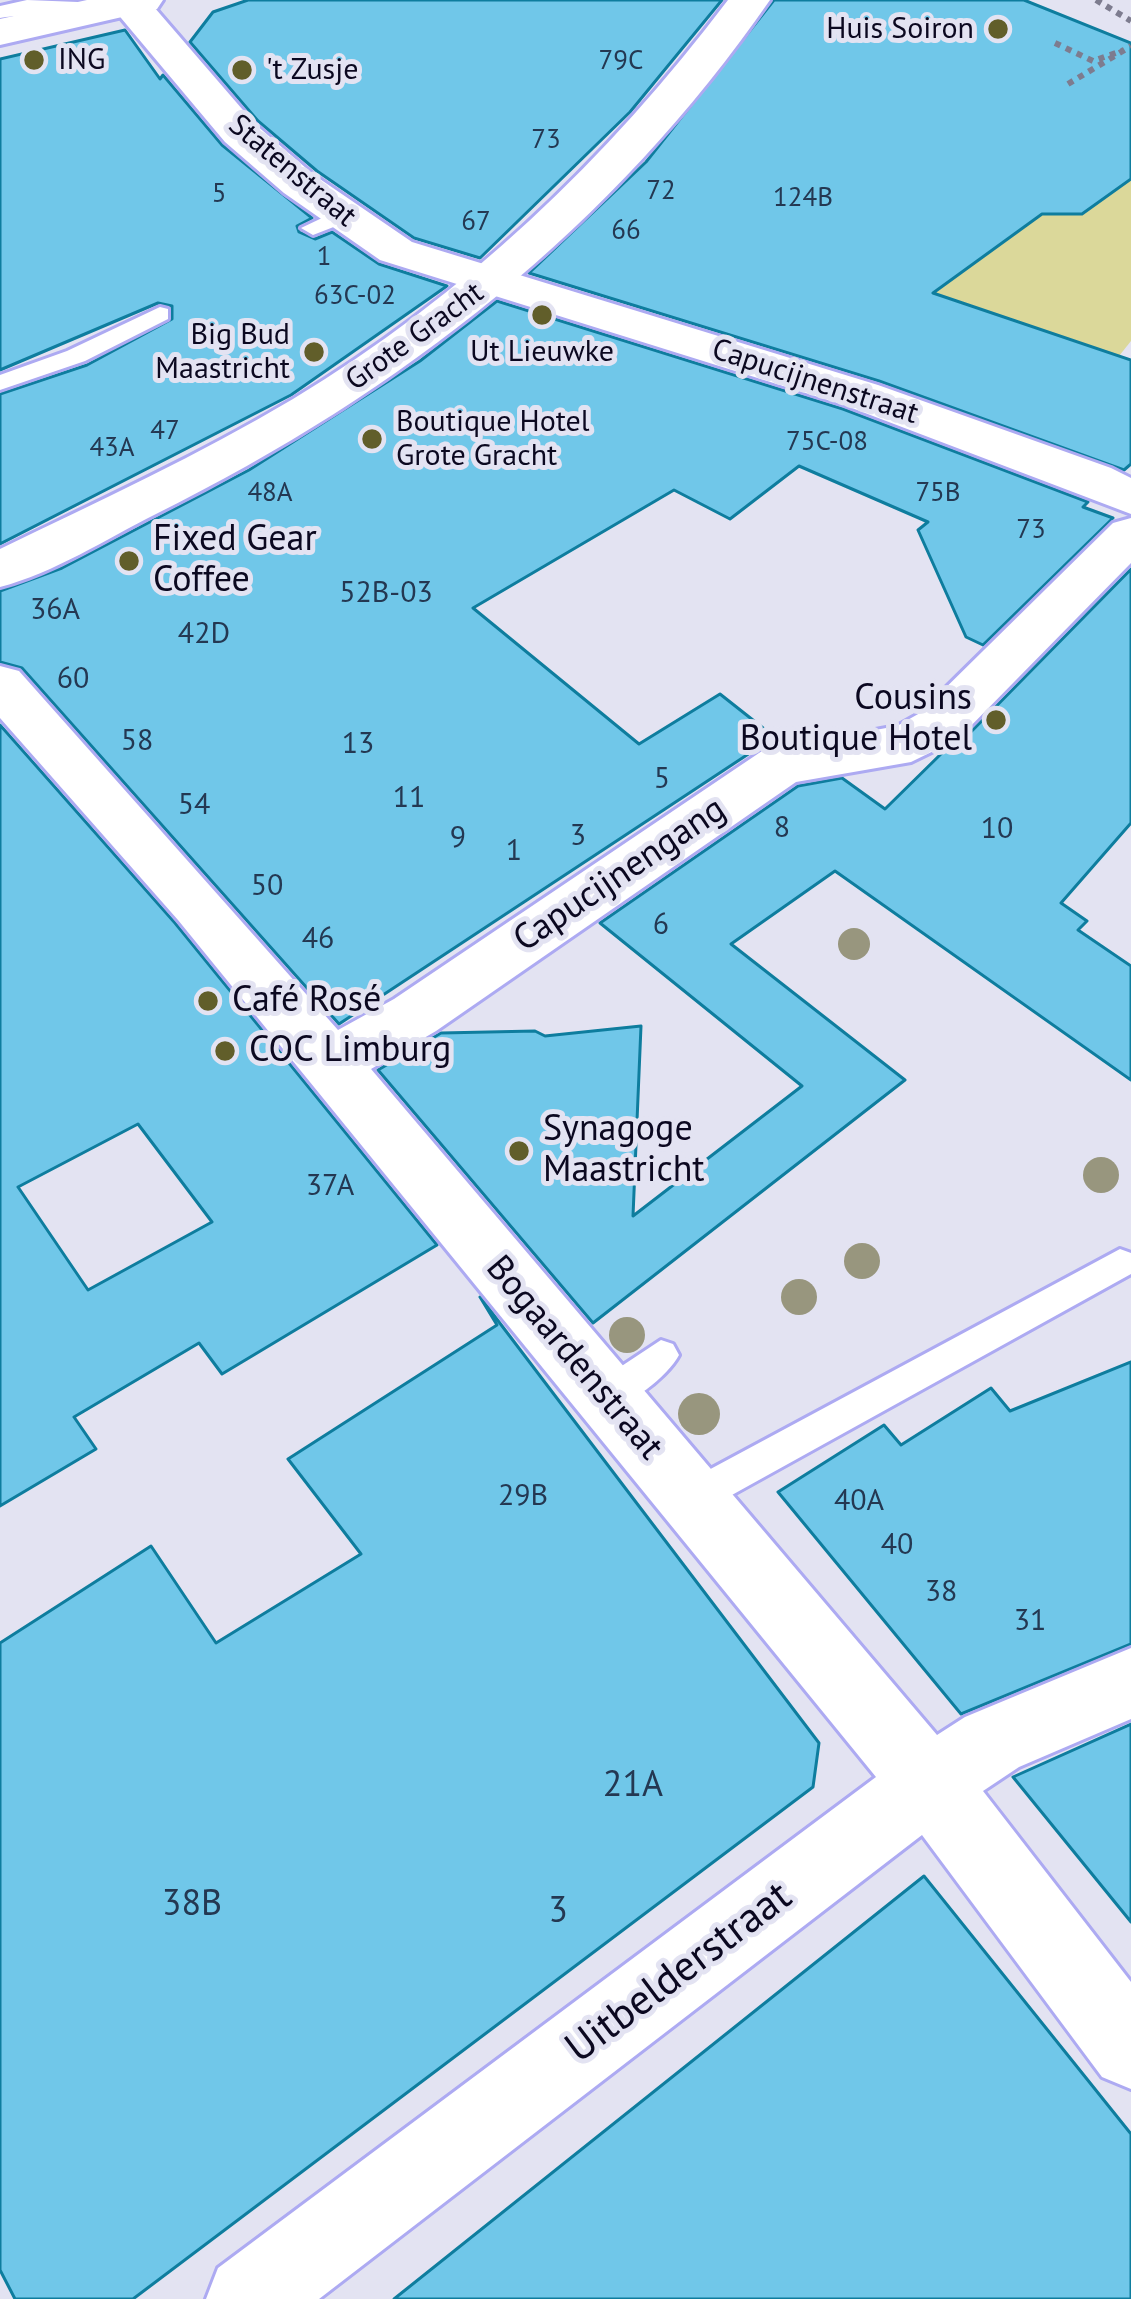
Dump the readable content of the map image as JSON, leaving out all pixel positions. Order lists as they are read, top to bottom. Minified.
{"streets":{"street":["Statenstraat","Grote Gracht","Capucijnenstraat","Capucijnengang","Bogaardenstraat","Uitbelderstraat"]},"crossings":[["Statenstraat","Grote Gracht"],["Statenstraat","Capucijnenstraat"],["Grote Gracht","Capucijnenstraat"],["Capucijnengang","Bogaardenstraat"],["Bogaardenstraat","Uitbelderstraat"]],"places":["Huis Soiron","ING","'t Zusje","Ut Lieuwke","Big Bud Maastricht","Boutique Hotel Grote Gracht","Fixed Gear Coffee","Cousins Boutique Hotel","Café Rosé","COC Limburg","Synagoge Maastricht"],"house_numbers":["79C","73","72","5","124B","67","66","1","63C-02","47","75C-08","43A","48A","75B","73","52B-03","36A","42D","60","58","13","5","11","54","8","10","3","9","1","50","6","46","37A","29B","40A","40","38","31","21A","38B","3"]}
